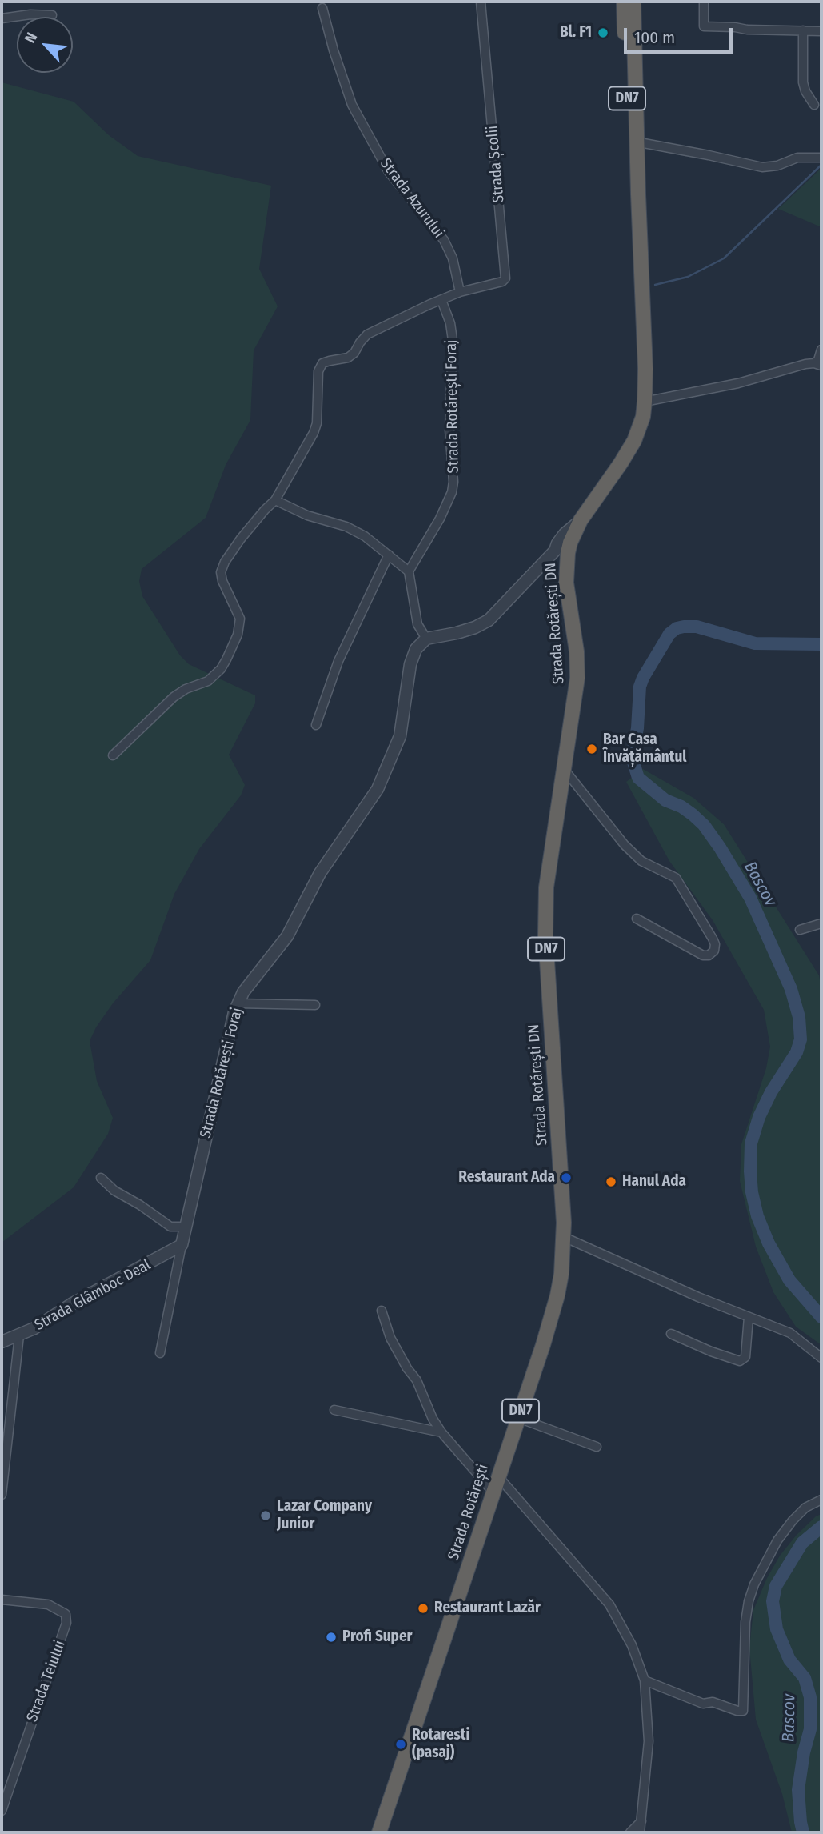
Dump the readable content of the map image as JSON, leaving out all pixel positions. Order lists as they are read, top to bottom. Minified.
{"streets":{"highway":["DN7","Strada Rotărești DN","Strada Rotărești"],"street":["Strada Școlii","Strada Azurului","Strada Rotărești Foraj","Strada Glâmboc Deal","Strada Teiului"]},"crossings":[["DN7","Strada Rotărești DN"],["Strada Școlii","Strada Azurului"],["Strada Rotărești Foraj","Strada Glâmboc Deal"],["Strada Rotărești DN","Strada Rotărești"]],"water":["Bascov"],"places":["Bl. F1","Bar Casa Învățământul","Restaurant Ada","Hanul Ada","Lazar Company Junior","Restaurant Lazăr","Profi Super","Rotaresti (pasaj)"],"scale_bar":"100 m","north":"top left"}
